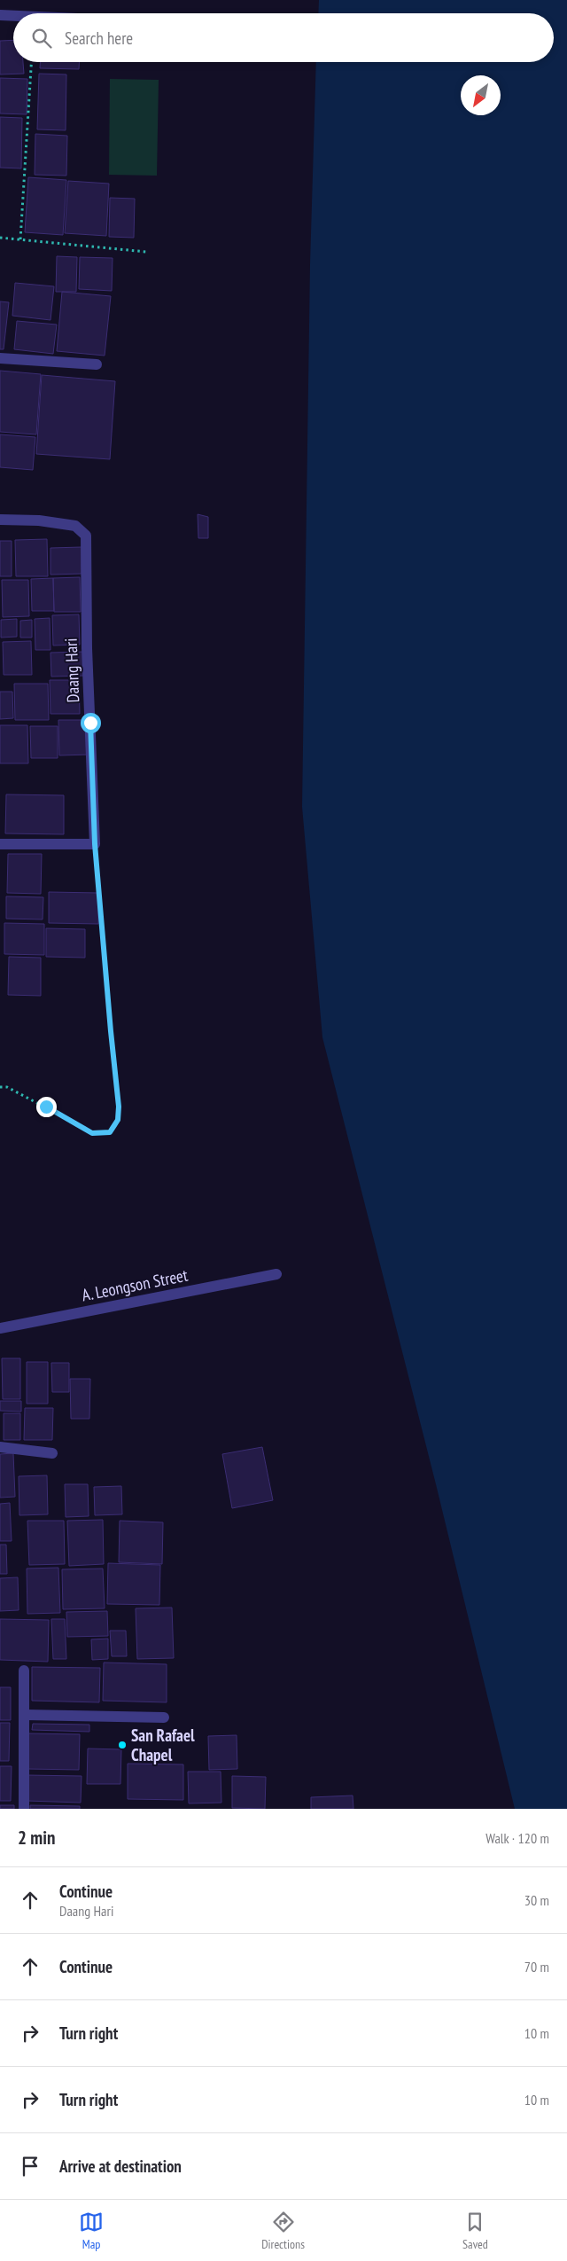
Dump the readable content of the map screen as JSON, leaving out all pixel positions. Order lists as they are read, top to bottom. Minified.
{"streets":{"street":["Daang Hari","A. Leongson Street"]},"places":["San Rafael Chapel"],"north":"bottom left","page":{"search":"Search here","heading":["2 min","Walk · 120 m"],"list":[["Continue","Daang Hari","30 m"],["Continue","70 m"],["Turn right","10 m"],["Turn right","10 m"],"Arrive at destination"],"nav":["Map","Directions","Saved"]}}
